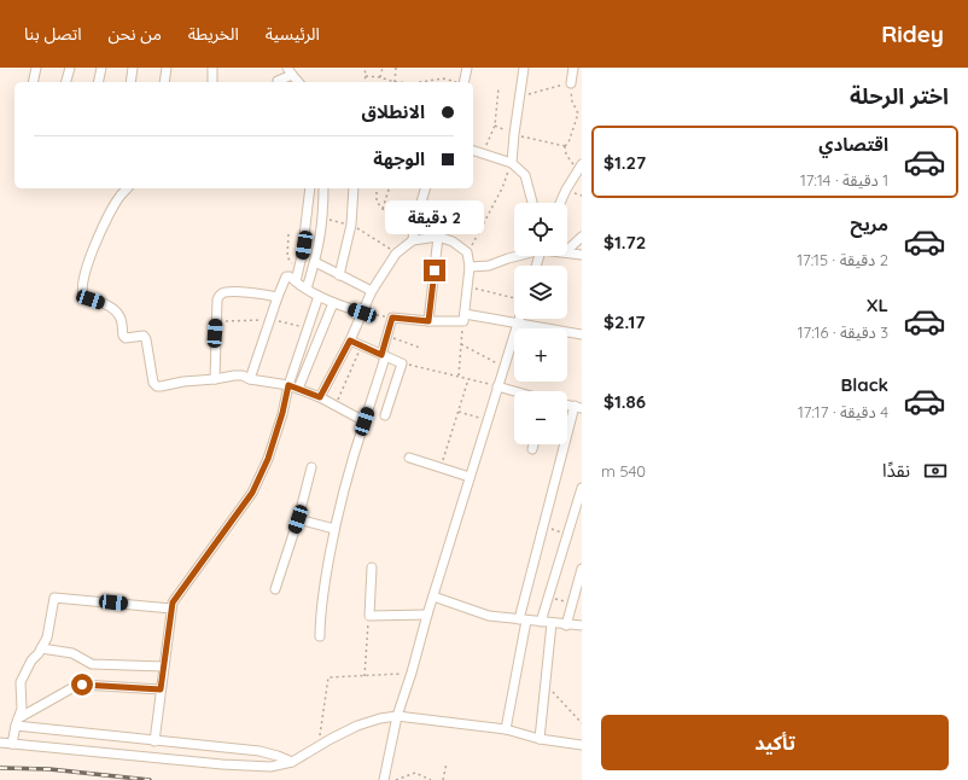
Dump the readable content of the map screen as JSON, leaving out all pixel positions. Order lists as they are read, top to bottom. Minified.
{"page":{"header":"Ridey","nav":["الرئيسية","الخريطة","من نحن","اتصل بنا"],"heading":"اختر الرحلة","banner":["الانطلاق","الوجهة"],"list":[{"name":"اقتصادي","note":"1 دقيقة · 17:14","value":"$1.27"},{"name":"مريح","note":"2 دقيقة · 17:15","value":"$1.72"},{"name":"XL","note":"3 دقيقة · 17:16","value":"$2.17"},{"name":"Black","note":"4 دقيقة · 17:17","value":"$1.86"}],"bubble":"2 دقيقة","map_buttons":["+","−"],"pay":["نقدًا","540 m"],"buttons":"تأكيد"}}
